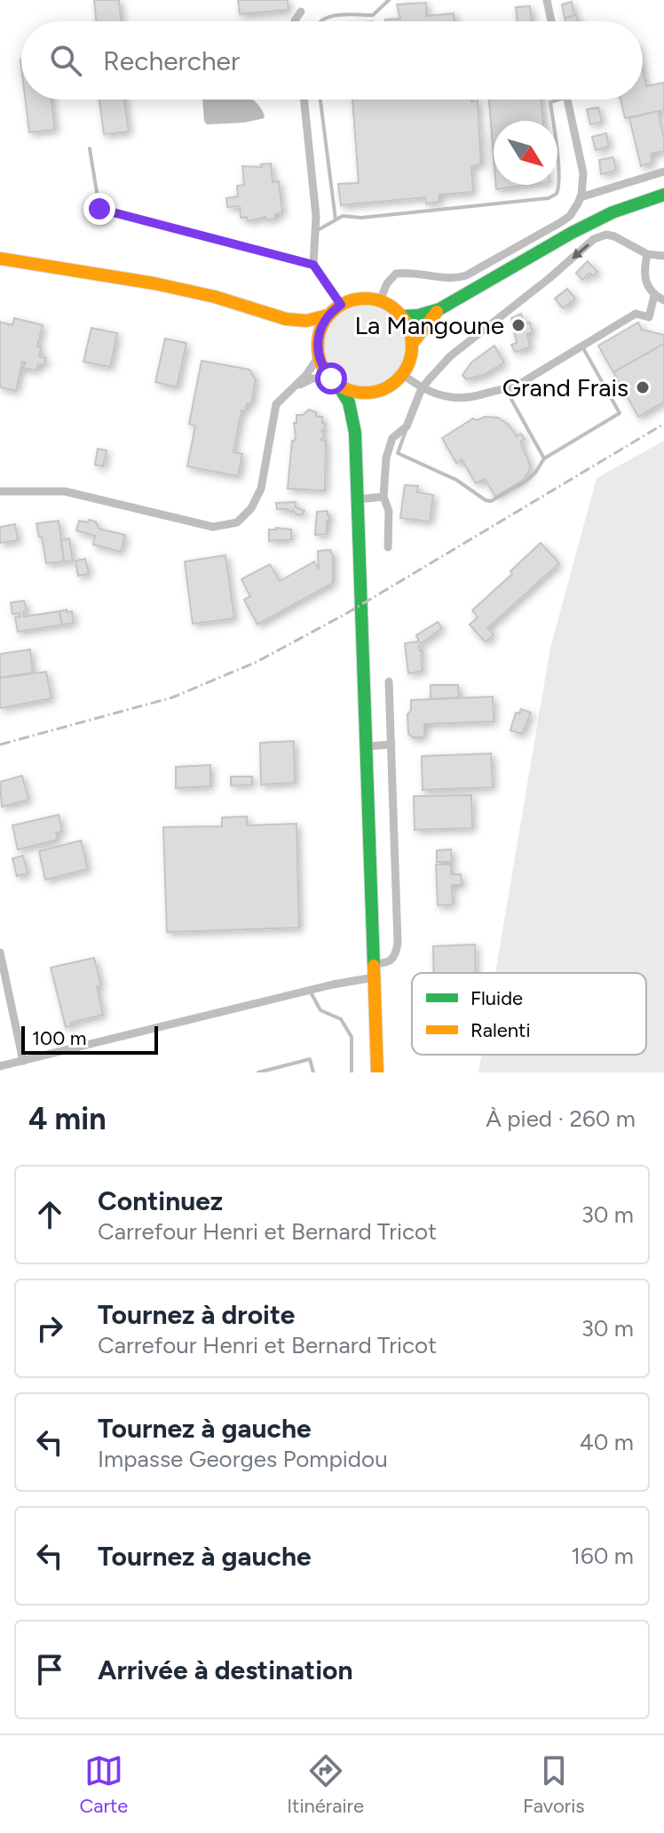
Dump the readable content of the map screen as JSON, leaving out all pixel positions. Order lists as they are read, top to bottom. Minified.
{"places":["La Mangoune","Grand Frais"],"legend":["Fluide","Ralenti"],"scale_bar":"100 m","north":"bottom right","page":{"search":"Rechercher","scale":"100 m","heading":["4 min","À pied · 260 m"],"list":[["Continuez","Carrefour Henri et Bernard Tricot","30 m"],["Tournez à droite","Carrefour Henri et Bernard Tricot","30 m"],["Tournez à gauche","Impasse Georges Pompidou","40 m"],["Tournez à gauche","160 m"],"Arrivée à destination"],"nav":["Carte","Itinéraire","Favoris"]}}
